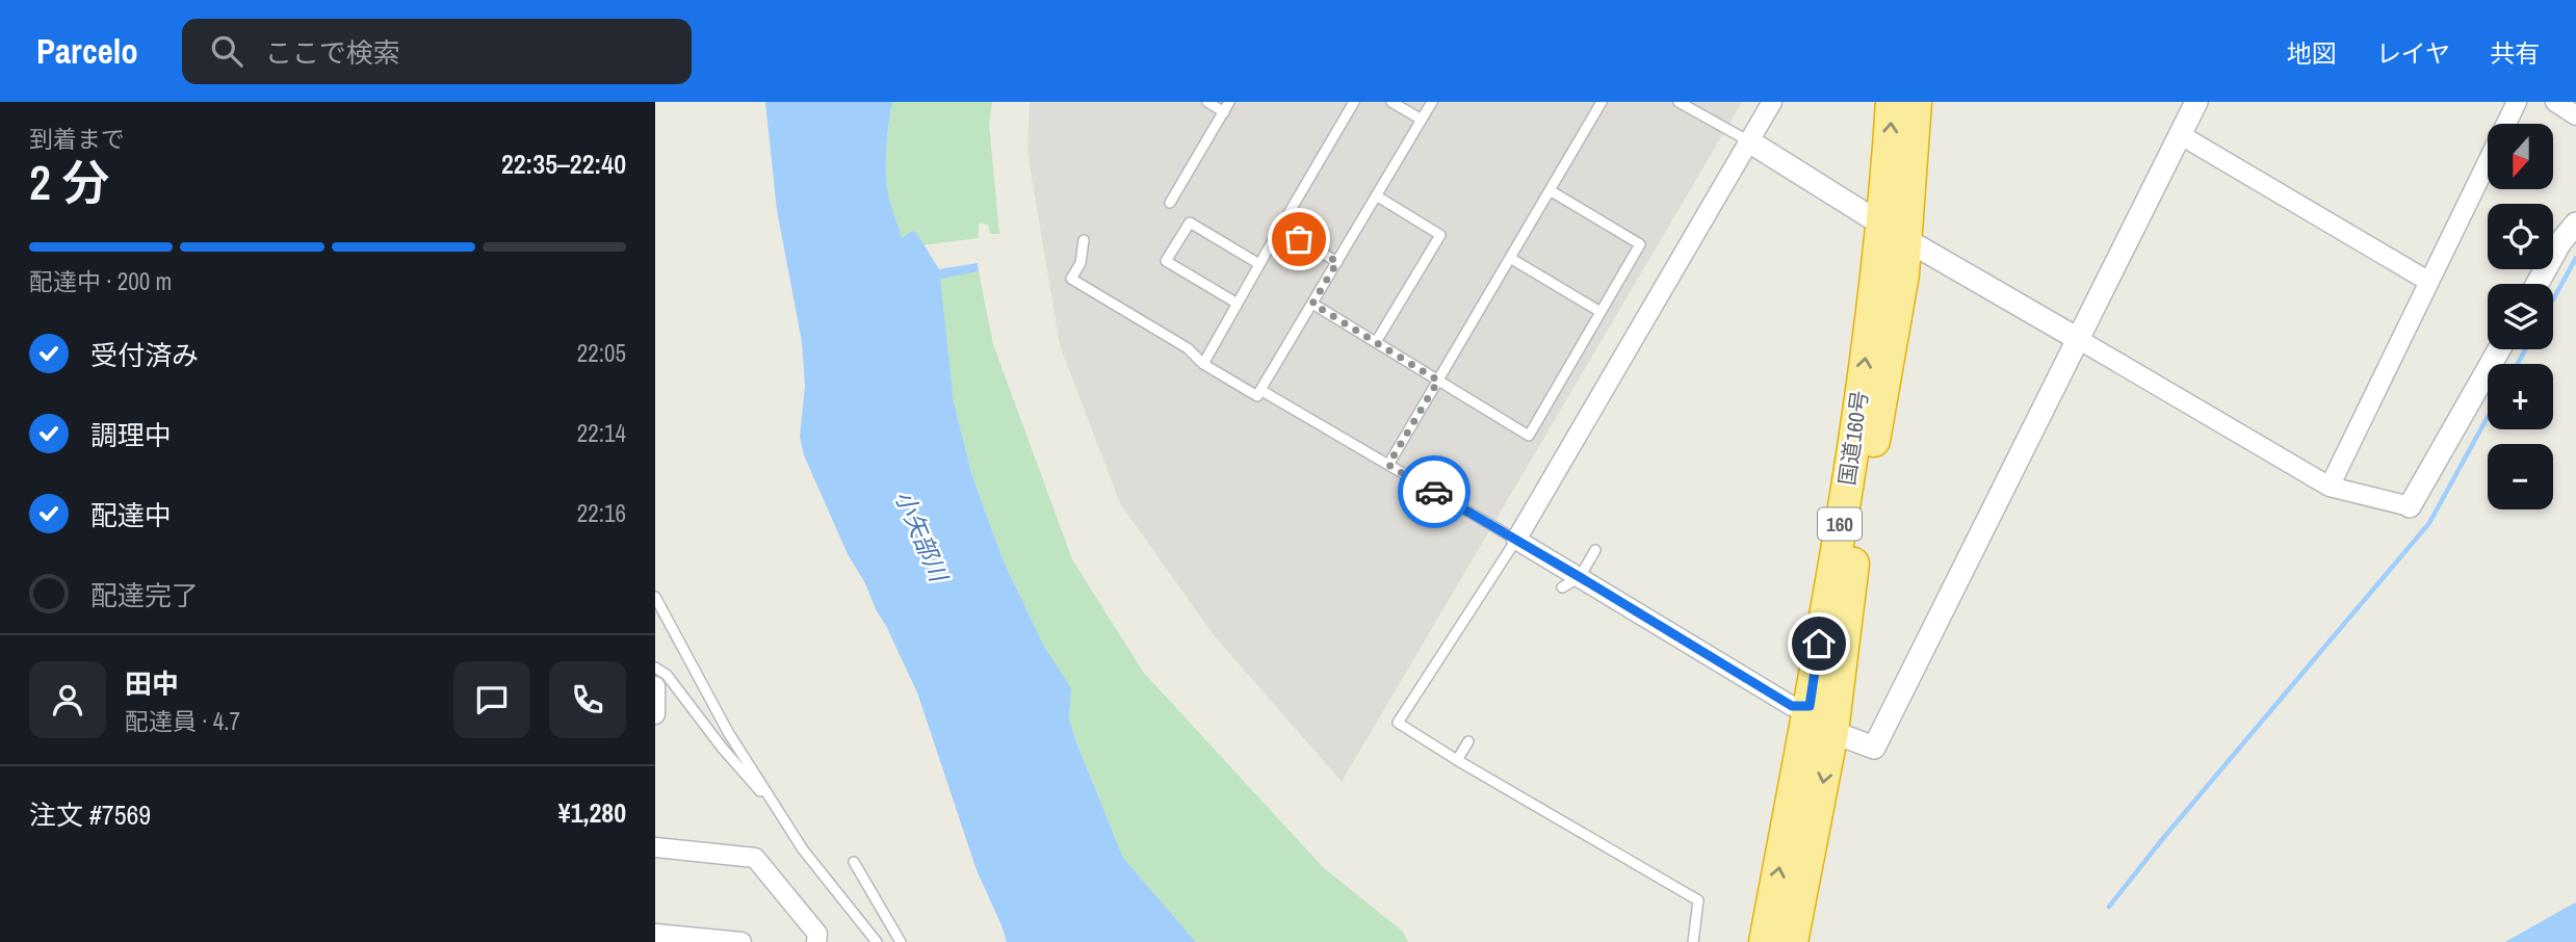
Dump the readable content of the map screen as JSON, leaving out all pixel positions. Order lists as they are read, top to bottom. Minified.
{"streets":{"highway":["国道160号","160"]},"water":["小矢部川"],"north":"bottom","page":{"header":"Parcelo","search":"ここで検索","nav":["地図","レイヤ","共有"],"heading":["2 分","到着まで","22:35–22:40"],"panel":["田中","配達員 · 4.7","注文 #7569","¥1,280"],"map_buttons":["+","−"],"bar":"配達中 · 200 m","list":[["受付済み","22:05"],["調理中","22:14"],["配達中","22:16"],"配達完了"]}}
